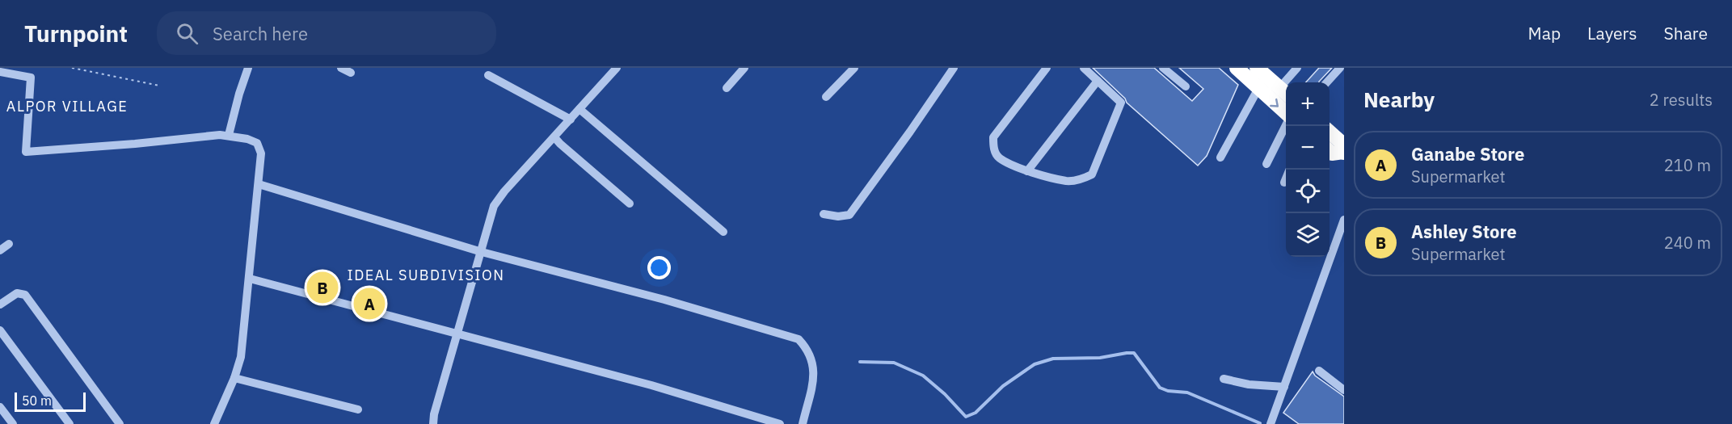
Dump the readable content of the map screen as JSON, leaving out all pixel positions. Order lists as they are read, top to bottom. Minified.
{"districts":["ALPOR VILLAGE","IDEAL SUBDIVISION"],"scale_bar":"50 m","page":{"header":"Turnpoint","search":"Search here","nav":["Map","Layers","Share"],"heading":["Nearby","2 results"],"map_buttons":["+","−"],"list":[{"mark":"A","name":"Ganabe Store","note":"Supermarket","value":"210 m"},{"mark":"B","name":"Ashley Store","note":"Supermarket","value":"240 m"}],"pins":["B","A"],"scale":"50 m"}}
